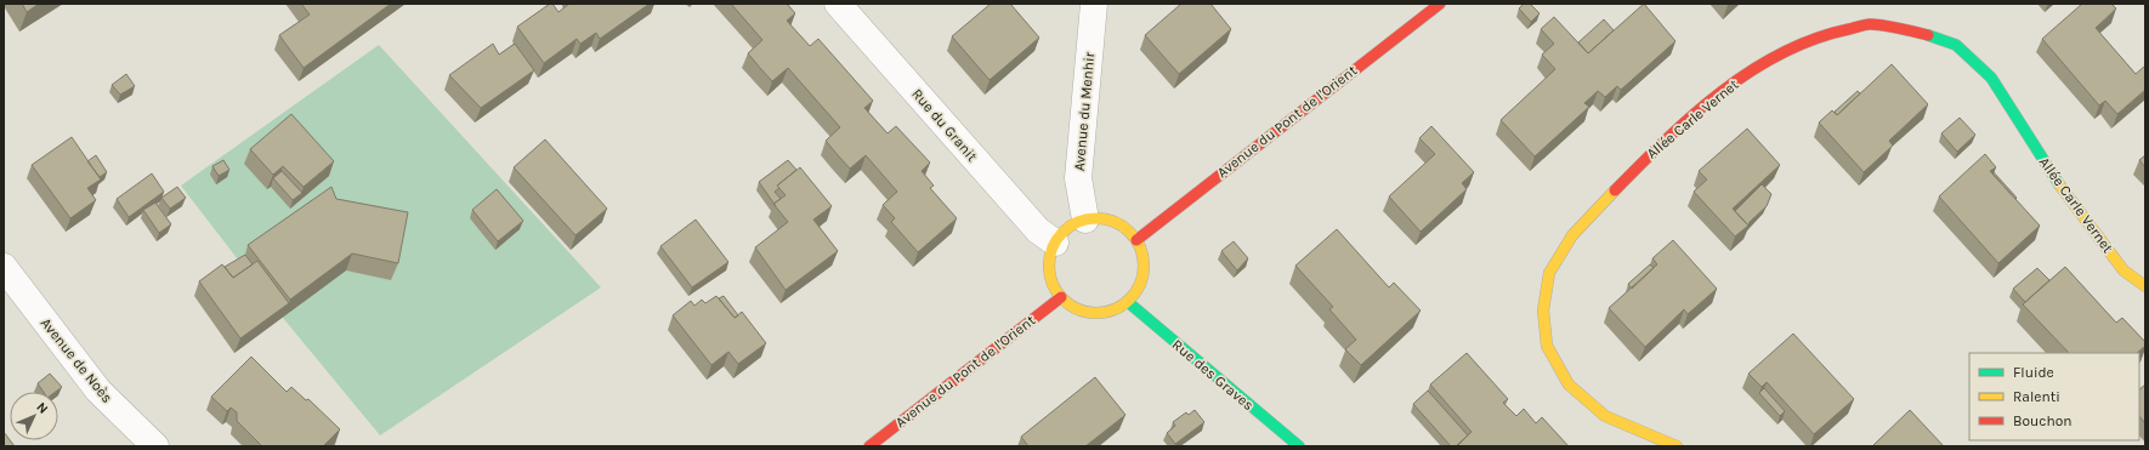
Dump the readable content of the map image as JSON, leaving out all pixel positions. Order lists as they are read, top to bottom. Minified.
{"streets":{"street":["Avenue du Menhir","Allée Carle Vernet","Avenue du Pont de l'Orient","Rue du Granit","Avenue de Noès","Rue des Graves"]},"crossings":[["Avenue du Menhir","Avenue du Pont de l'Orient"],["Avenue du Menhir","Rue du Granit"],["Avenue du Menhir","Rue des Graves"],["Avenue du Pont de l'Orient","Rue du Granit"],["Avenue du Pont de l'Orient","Rue des Graves"],["Rue du Granit","Rue des Graves"]],"legend":["Fluide","Ralenti","Bouchon"],"north":"top right"}
